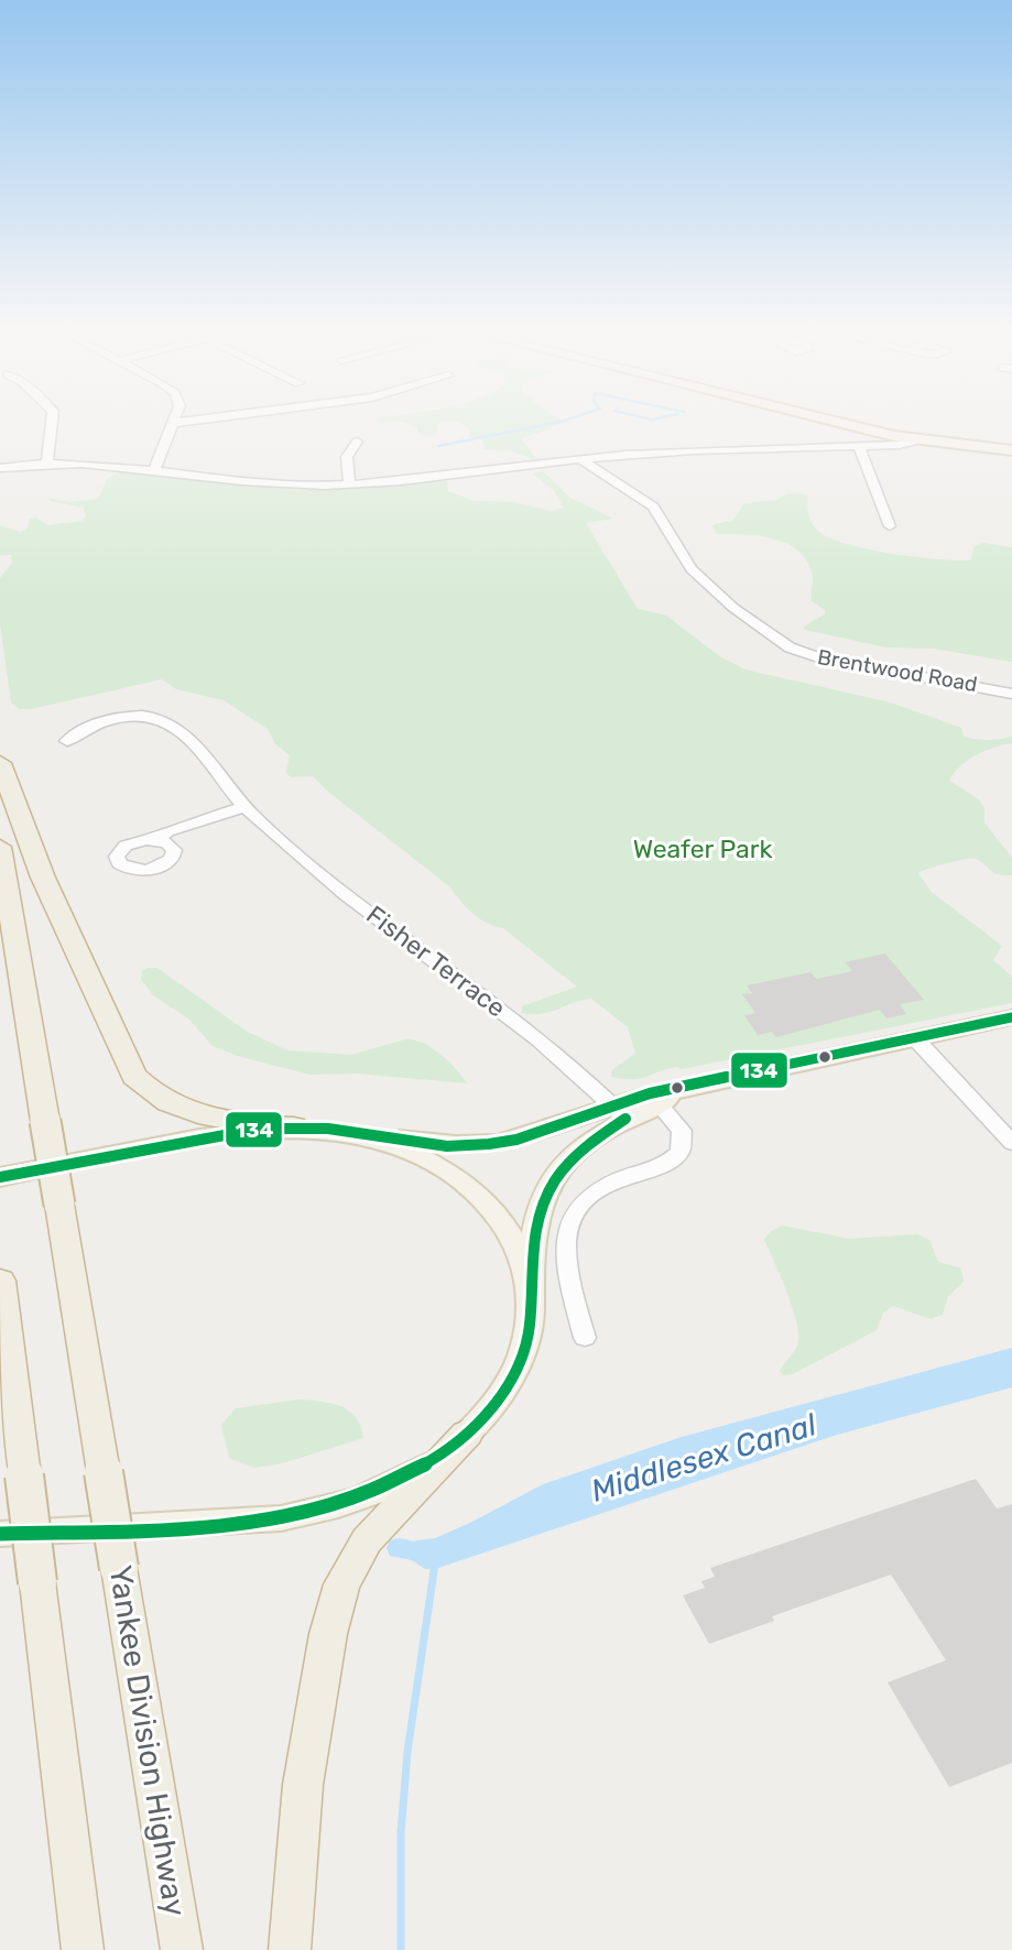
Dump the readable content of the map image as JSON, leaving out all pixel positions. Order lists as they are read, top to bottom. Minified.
{"streets":{"highway":["Yankee Division Highway"],"street":["Brentwood Road","Fisher Terrace"]},"water":["Middlesex Canal"],"parks":["Weafer Park"],"lines":["transit line 134"]}
